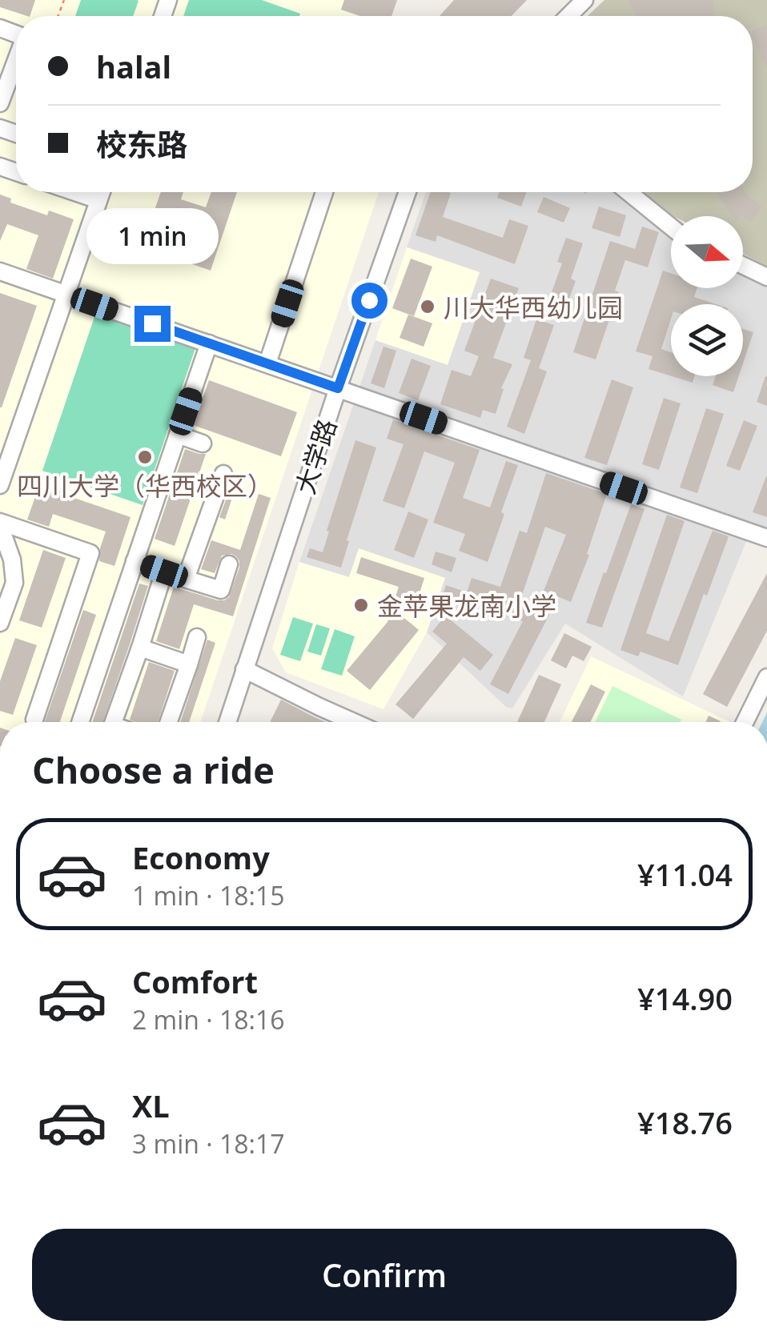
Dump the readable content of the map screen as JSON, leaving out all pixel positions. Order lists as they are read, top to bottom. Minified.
{"streets":{"street":["大学路"]},"places":["川大华西幼儿园","四川大学（华西校区）","金苹果龙南小学"],"north":"right","page":{"banner":["halal","校东路"],"bubble":"1 min","heading":"Choose a ride","list":[{"name":"Economy","note":"1 min · 18:15","value":"¥11.04"},{"name":"Comfort","note":"2 min · 18:16","value":"¥14.90"},{"name":"XL","note":"3 min · 18:17","value":"¥18.76"}],"buttons":"Confirm"}}
